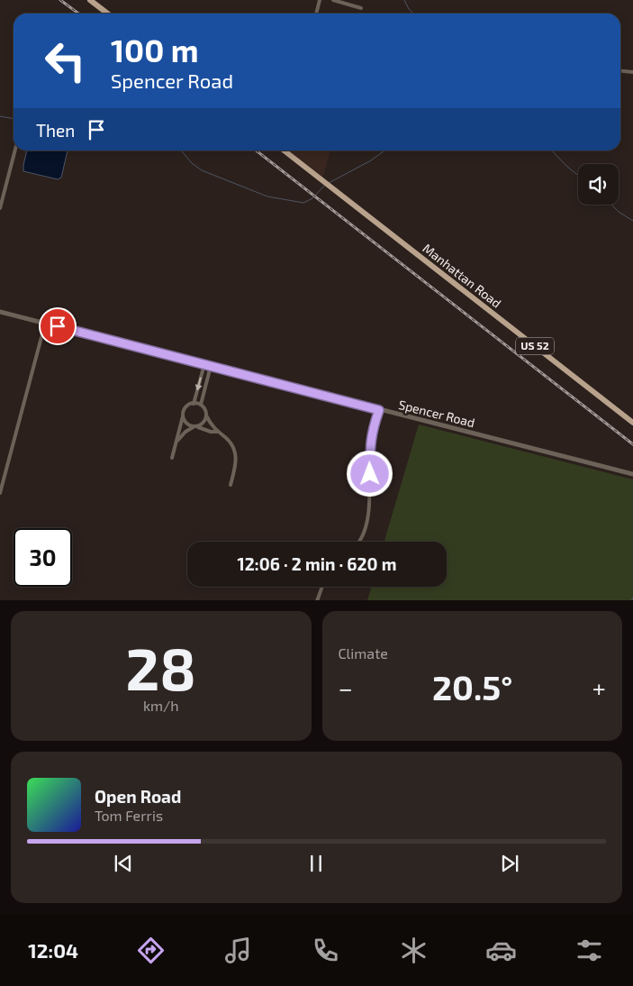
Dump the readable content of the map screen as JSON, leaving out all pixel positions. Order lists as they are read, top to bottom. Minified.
{"streets":{"main road":["Manhattan Road","US 52"],"street":["Spencer Road"]},"page":{"turn":["100 m","Spencer Road"],"then":"Then","limit":"30","trip":"12:06 · 2 min · 620 m","tile":[["28","km/h"],"Climate"],"heat":["−","20.5°","+"],"song":["Open Road","Tom Ferris"],"tabs":"12:04"}}
